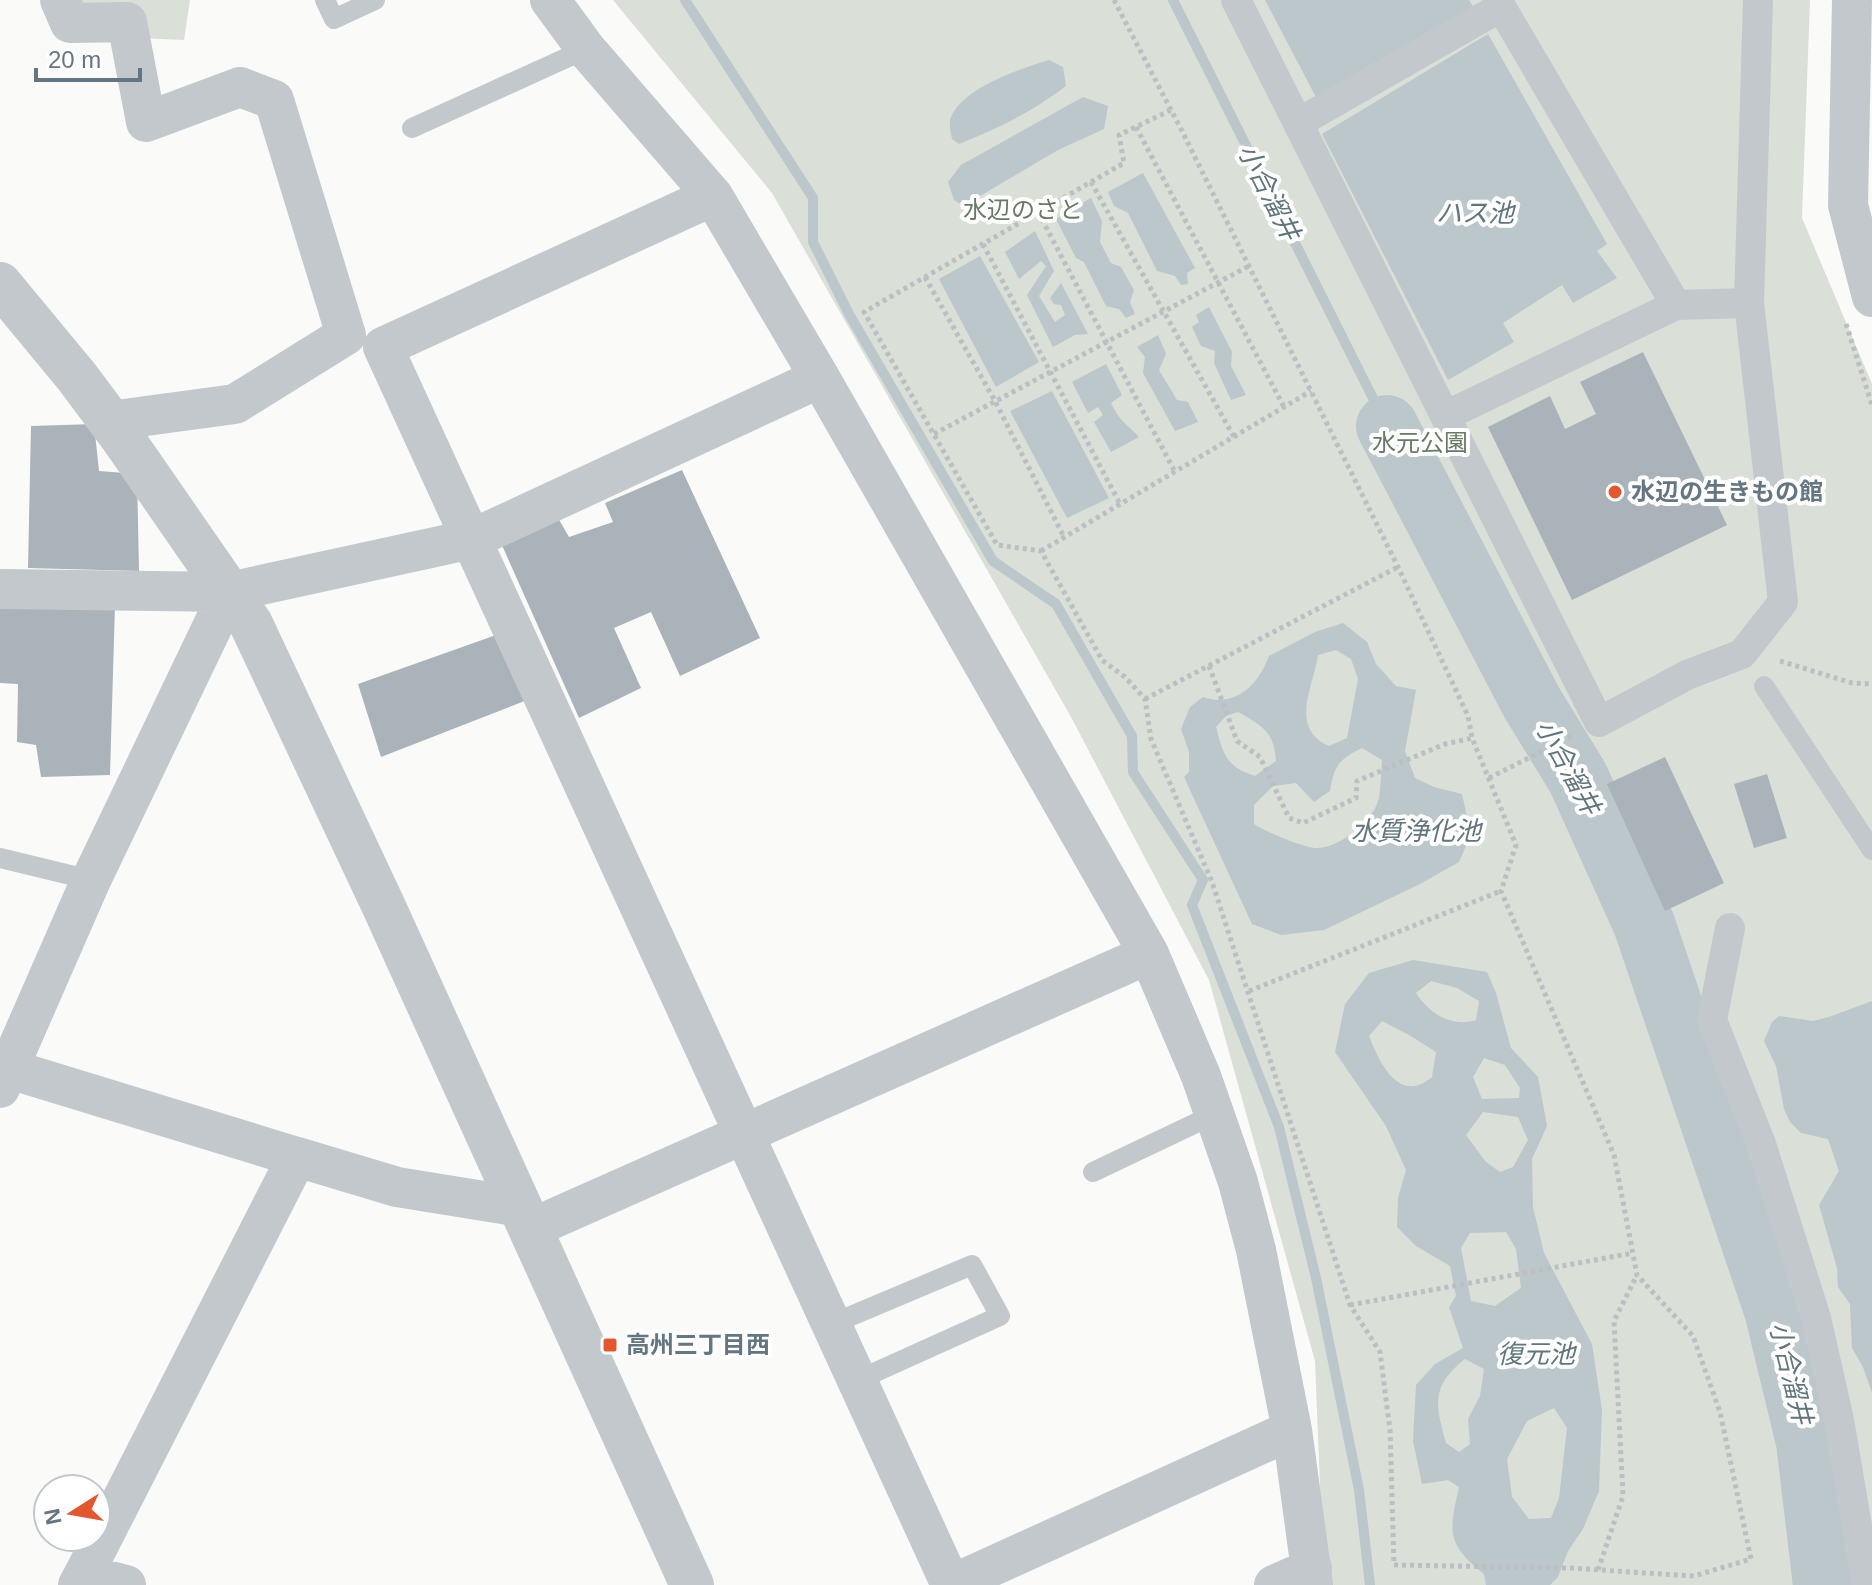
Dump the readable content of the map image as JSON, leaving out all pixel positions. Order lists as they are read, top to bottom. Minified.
{"water":["小合溜井","ハス池","水質浄化池","復元池"],"parks":["水辺のさと","水元公園"],"places":{"other":["水辺の生きもの館"],"transit":["高州三丁目西"]},"scale_bar":"20 m","north":"left"}
